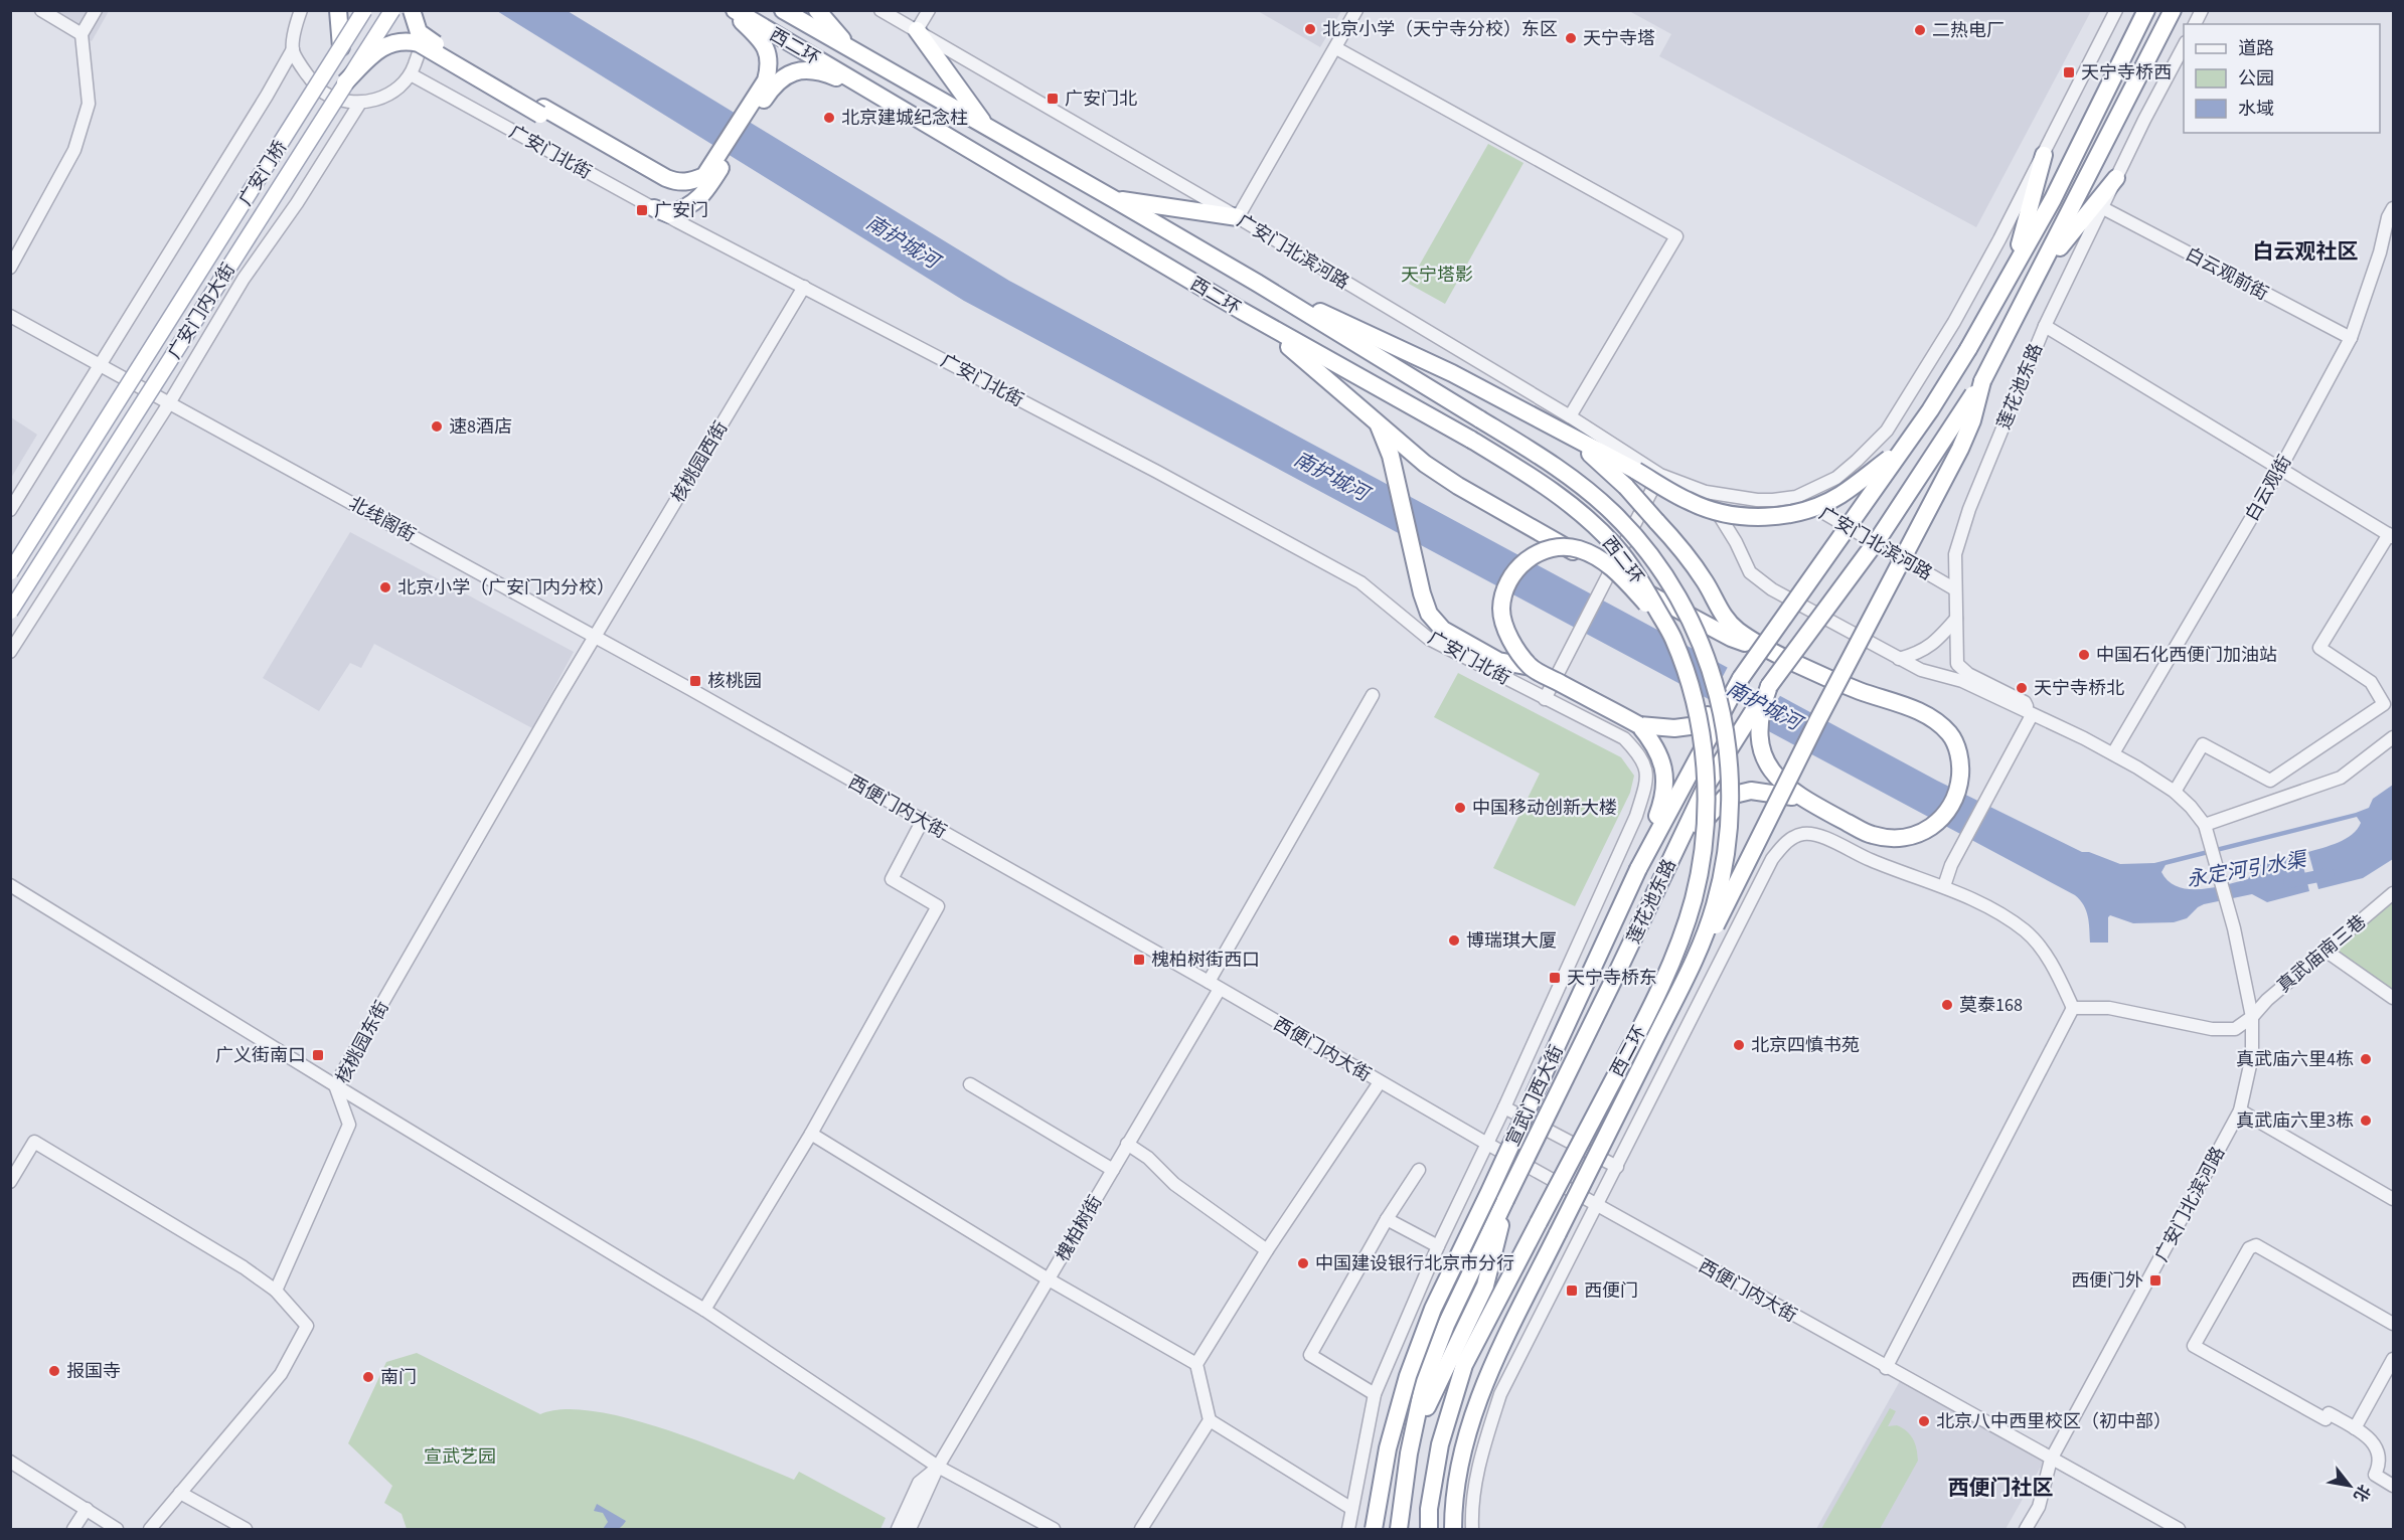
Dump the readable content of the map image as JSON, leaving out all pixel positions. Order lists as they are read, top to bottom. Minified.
{"streets":{"highway":["西二环","莲花池东路","宣武门西大街"],"main road":["广安门桥","广安门内大街"],"street":["广安门北街","广安门北滨河路","白云观前街","核桃园西街","白云观街","北线阁街","西便门内大街","真武庙南三巷","核桃园东街","槐柏树街"]},"crossings":[["广安门北街","核桃园西街"],["广安门北街","宣武门西大街"],["广安门桥","广安门内大街"],["广安门北滨河路","莲花池东路"],["广安门北滨河路","西便门内大街"],["广安门北滨河路","真武庙南三巷"],["白云观前街","莲花池东路"],["白云观前街","白云观街"],["广安门内大街","北线阁街"],["核桃园西街","北线阁街"],["核桃园西街","西便门内大街"],["核桃园西街","核桃园东街"],["北线阁街","西便门内大街"],["北线阁街","核桃园东街"],["西便门内大街","核桃园东街"],["西便门内大街","宣武门西大街"],["西便门内大街","槐柏树街"]],"districts":["白云观社区","西便门社区"],"water":["南护城河","永定河引水渠"],"parks":["天宁塔影","宣武艺园"],"places":{"other":["北京小学（天宁寺分校）东区","二热电厂","天宁寺塔","北京建城纪念柱","速8酒店","北京小学（广安门内分校）","中国石化西便门加油站","天宁寺桥北","中国移动创新大楼","博瑞琪大厦","莫泰168","北京四慎书苑","真武庙六里4栋","真武庙六里3栋","中国建设银行北京市分行","报国寺","南门","北京八中西里校区（初中部）"],"transit":["天宁寺桥西","广安门北","广安门","核桃园","槐柏树街西口","天宁寺桥东","广义街南口","西便门外","西便门"]},"legend":["道路","公园","水域"],"north":"bottom right"}
